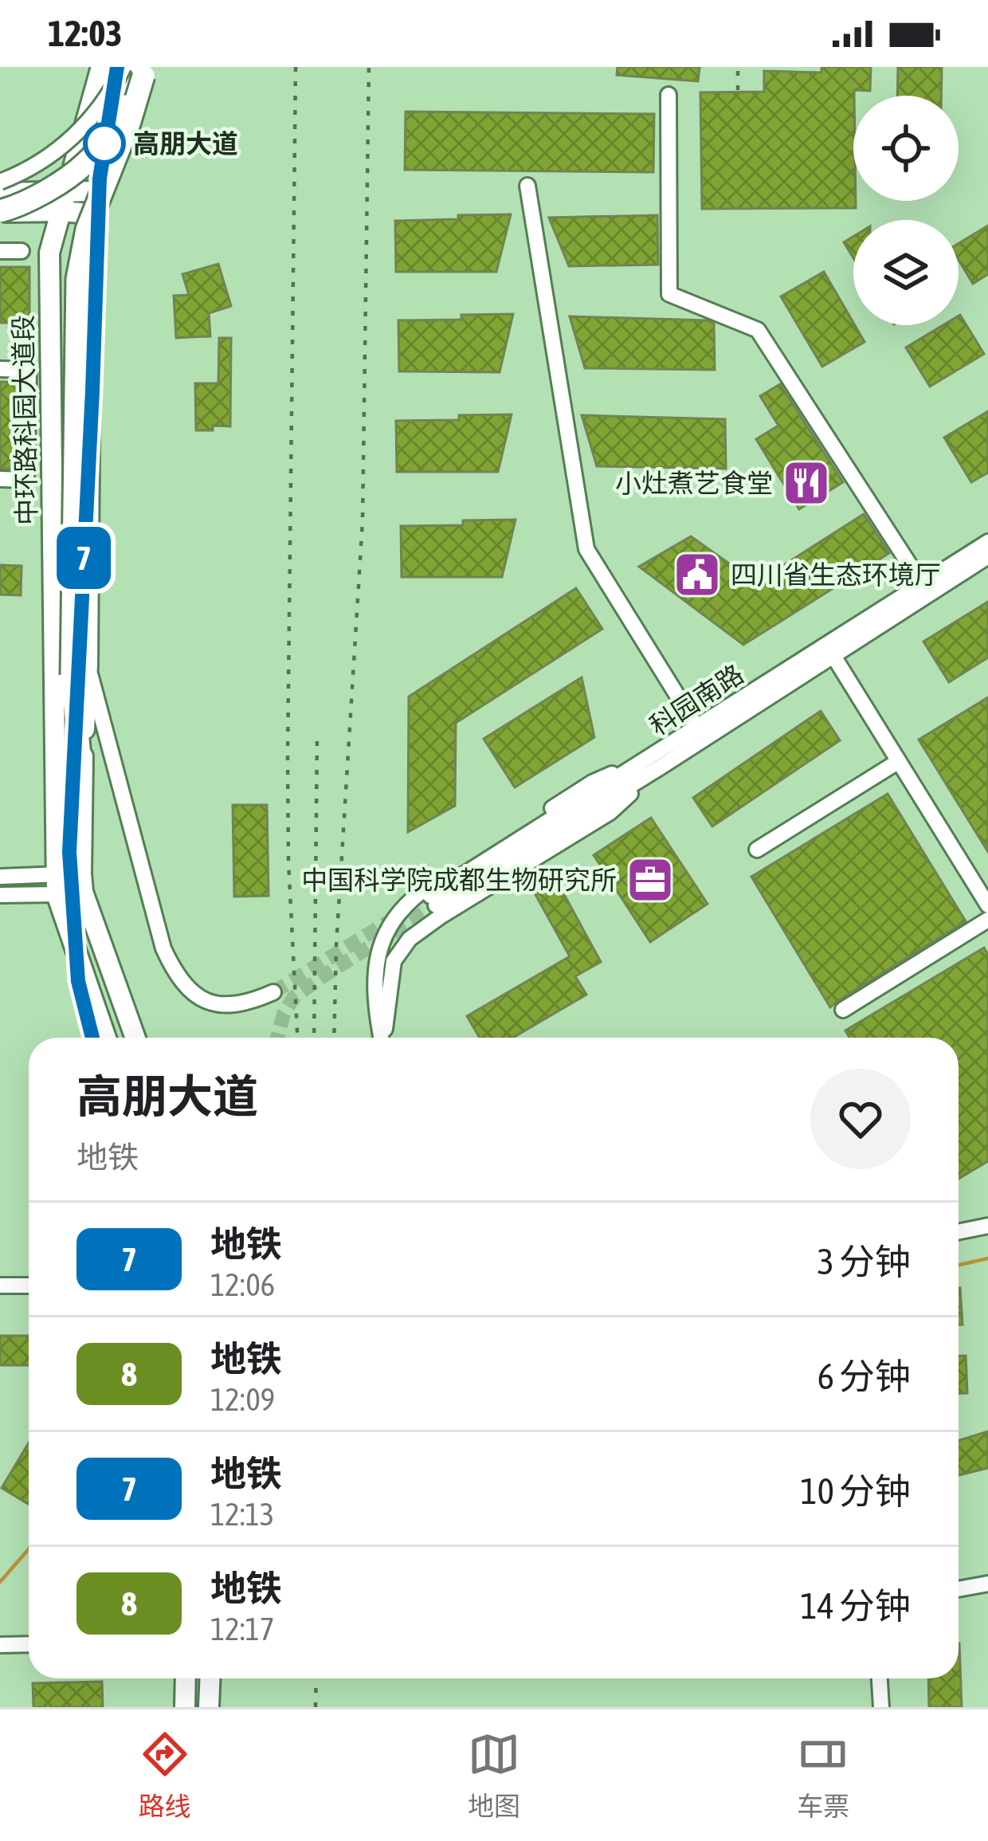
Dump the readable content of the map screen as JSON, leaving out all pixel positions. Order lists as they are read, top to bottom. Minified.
{"streets":{"main road":["中环路科园大道段"],"street":["科园南路"]},"places":{"other":["高朋大道"],"restaurant":["小灶煮艺食堂"],"public building":["四川省生态环境厅"],"office":["中国科学院成都生物研究所"]},"lines":["metro line 7"],"page":{"status":"12:03","on_map":"7","heading":["高朋大道","地铁"],"list":[{"mark":"7","name":"地铁","note":"12:06","value":"3 分钟"},{"mark":"8","name":"地铁","note":"12:09","value":"6 分钟"},{"mark":"7","name":"地铁","note":"12:13","value":"10 分钟"},{"mark":"8","name":"地铁","note":"12:17","value":"14 分钟"}],"tabs":["路线","地图","车票"]}}
